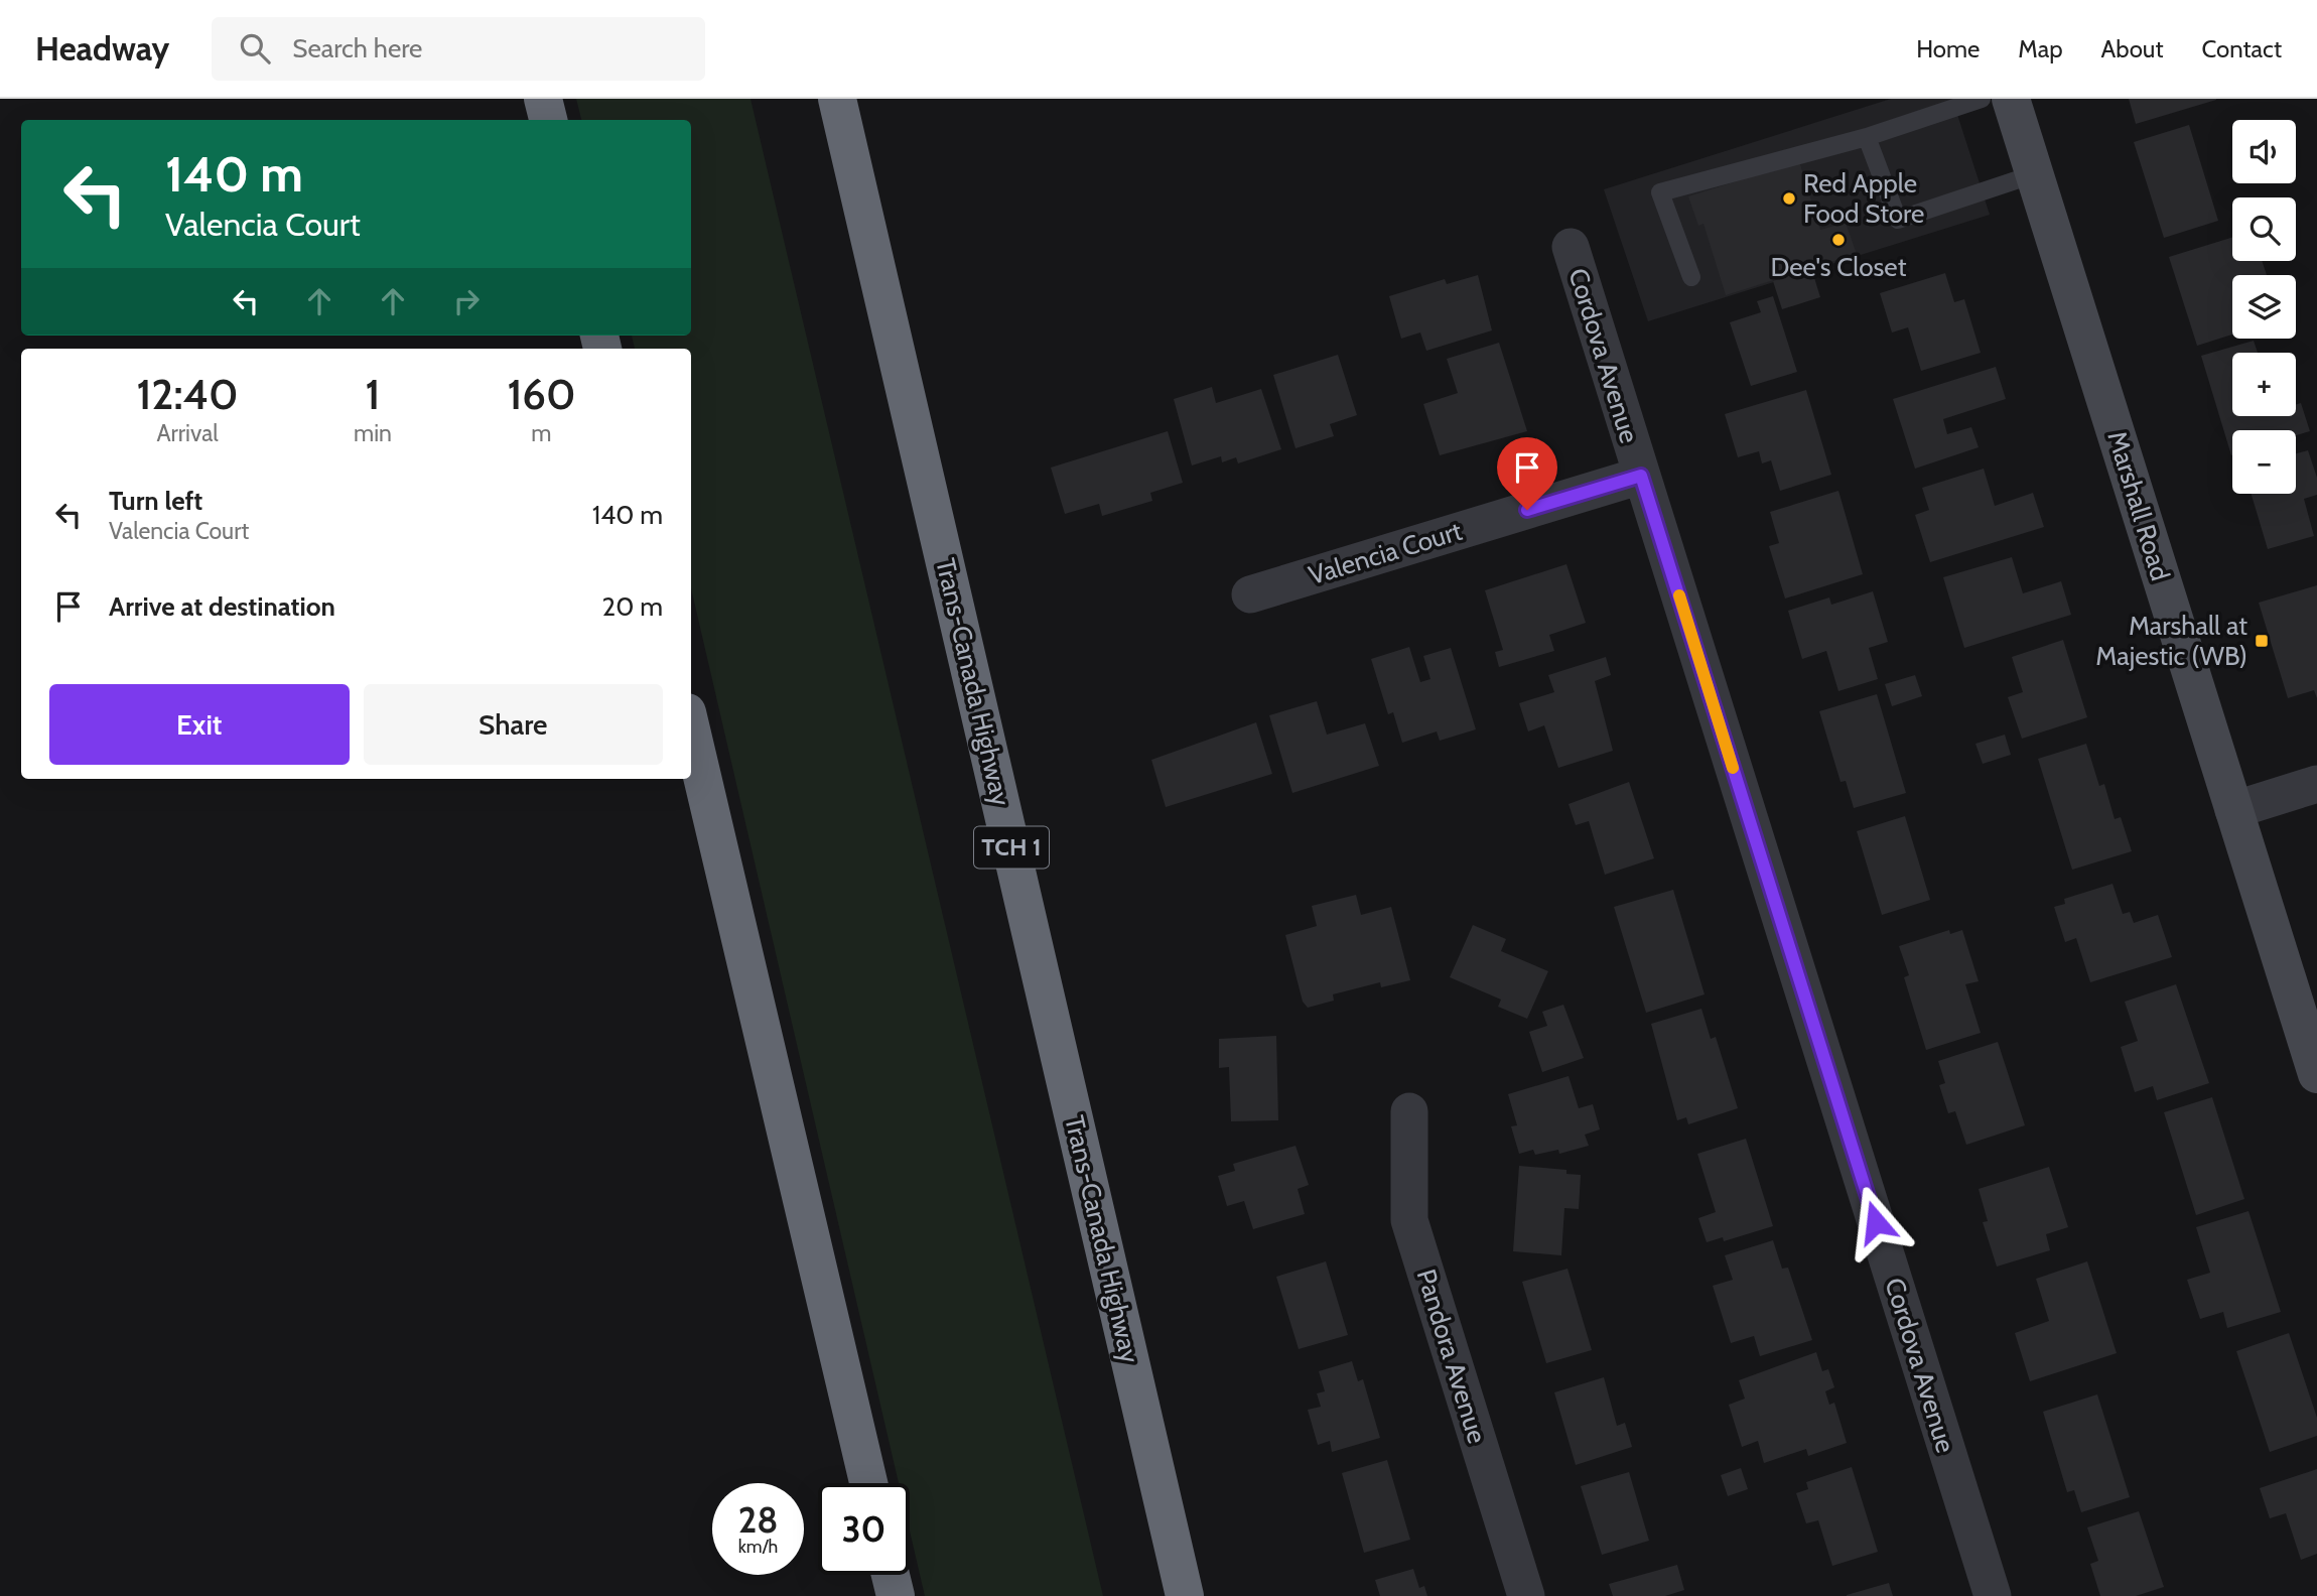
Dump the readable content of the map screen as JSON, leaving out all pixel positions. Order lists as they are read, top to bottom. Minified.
{"streets":{"highway":["Trans-Canada Highway","TCH 1"],"main road":["Marshall Road"],"street":["Cordova Avenue","Valencia Court","Pandora Avenue"]},"crossings":[["Cordova Avenue","Valencia Court"]],"places":{"other":["Red Apple Food Store","Dee's Closet"],"transit":["Marshall at Majestic (WB)"]},"page":{"header":"Headway","search":"Search here","nav":["Home","Map","About","Contact"],"map_buttons":["+","−"],"turn":["140 m","Valencia Court"],"eta":["12:40","Arrival","1","min","160","m"],"list":[{"name":"Turn left","note":"Valencia Court","value":"140 m"},{"name":"Arrive at destination","value":"20 m"}],"buttons":["Exit","Share"],"speed":"28 km/h","limit":"30"}}
